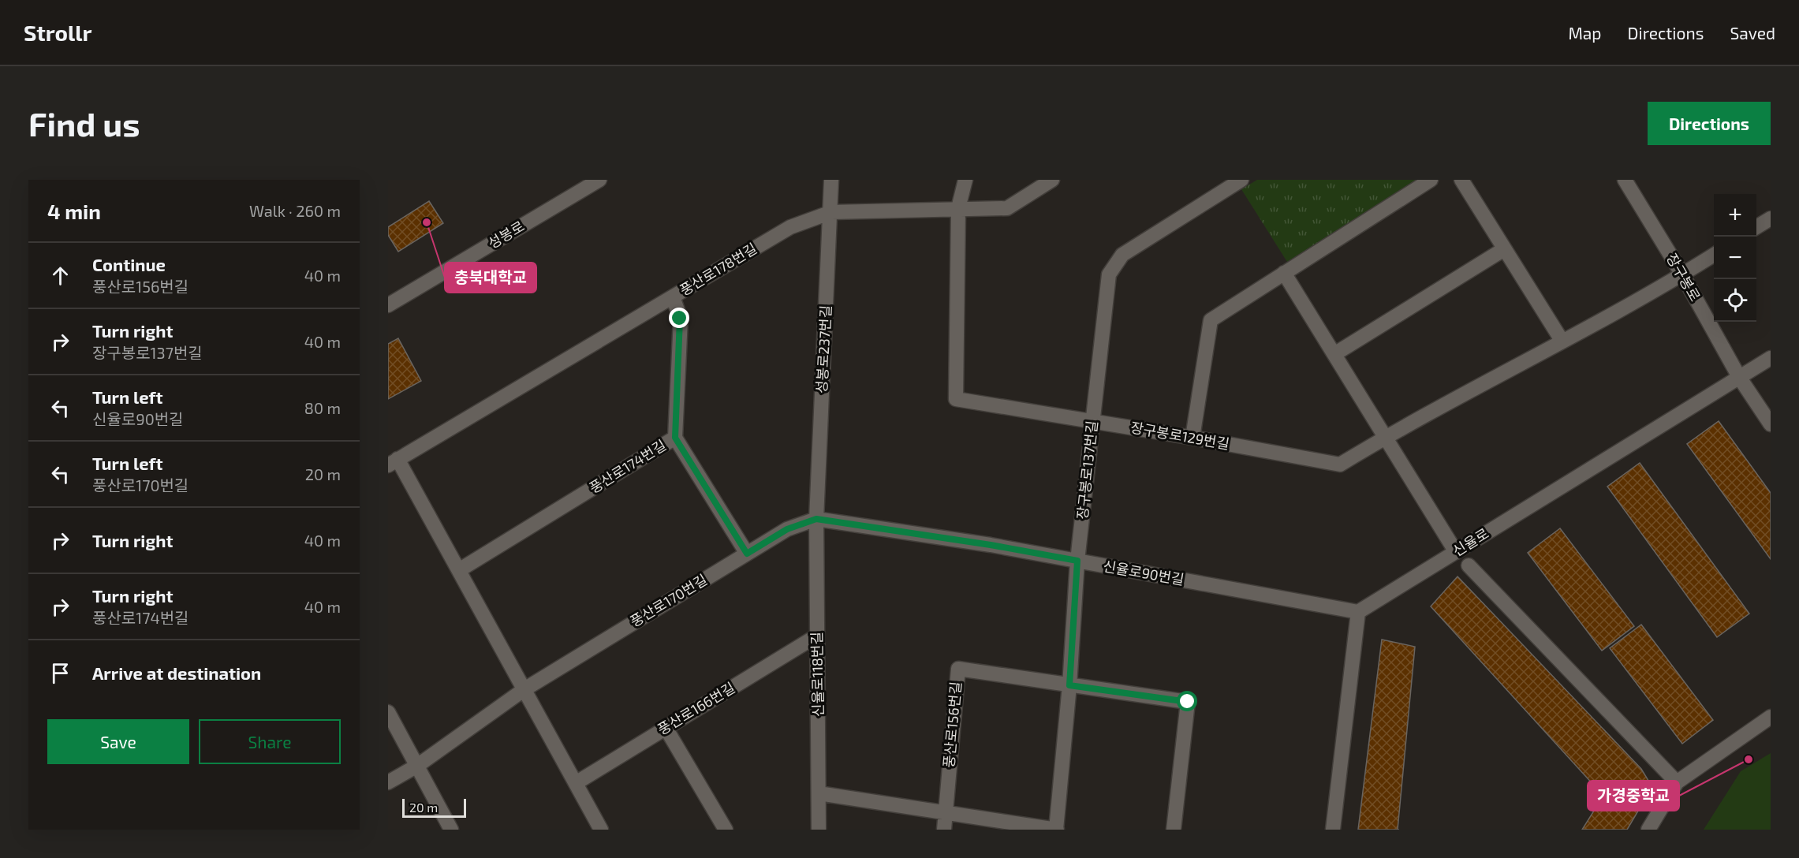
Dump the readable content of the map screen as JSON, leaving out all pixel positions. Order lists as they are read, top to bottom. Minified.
{"streets":{"street":["성봉로","풍산로178번길","장구봉로","성봉로237번길","장구봉로129번길","풍산로174번길","장구봉로137번길","신율로","신율로90번길","풍산로170번길","신율로118번길","풍산로166번길","풍산로156번길"]},"crossings":[["풍산로178번길","성봉로237번길"],["풍산로178번길","장구봉로129번길"],["풍산로178번길","풍산로174번길"],["장구봉로","장구봉로129번길"],["장구봉로","신율로"],["성봉로237번길","신율로90번길"],["성봉로237번길","풍산로170번길"],["성봉로237번길","신율로118번길"],["장구봉로129번길","장구봉로137번길"],["장구봉로137번길","신율로90번길"],["장구봉로137번길","풍산로156번길"],["신율로","신율로90번길"],["신율로90번길","풍산로170번길"],["신율로90번길","신율로118번길"],["풍산로170번길","신율로118번길"],["신율로118번길","풍산로166번길"]],"places":["충북대학교","가경중학교"],"scale_bar":"20 m","page":{"header":"Strollr","nav":["Map","Directions","Saved"],"buttons":["Directions",["Save","Share"]],"title":"Find us","heading":["4 min","Walk · 260 m"],"map_buttons":["+","−"],"list":[["Continue","풍산로156번길","40 m"],["Turn right","장구봉로137번길","40 m"],["Turn left","신율로90번길","80 m"],["Turn left","풍산로170번길","20 m"],["Turn right","40 m"],["Turn right","풍산로174번길","40 m"],"Arrive at destination"],"scale":"20 m"}}
